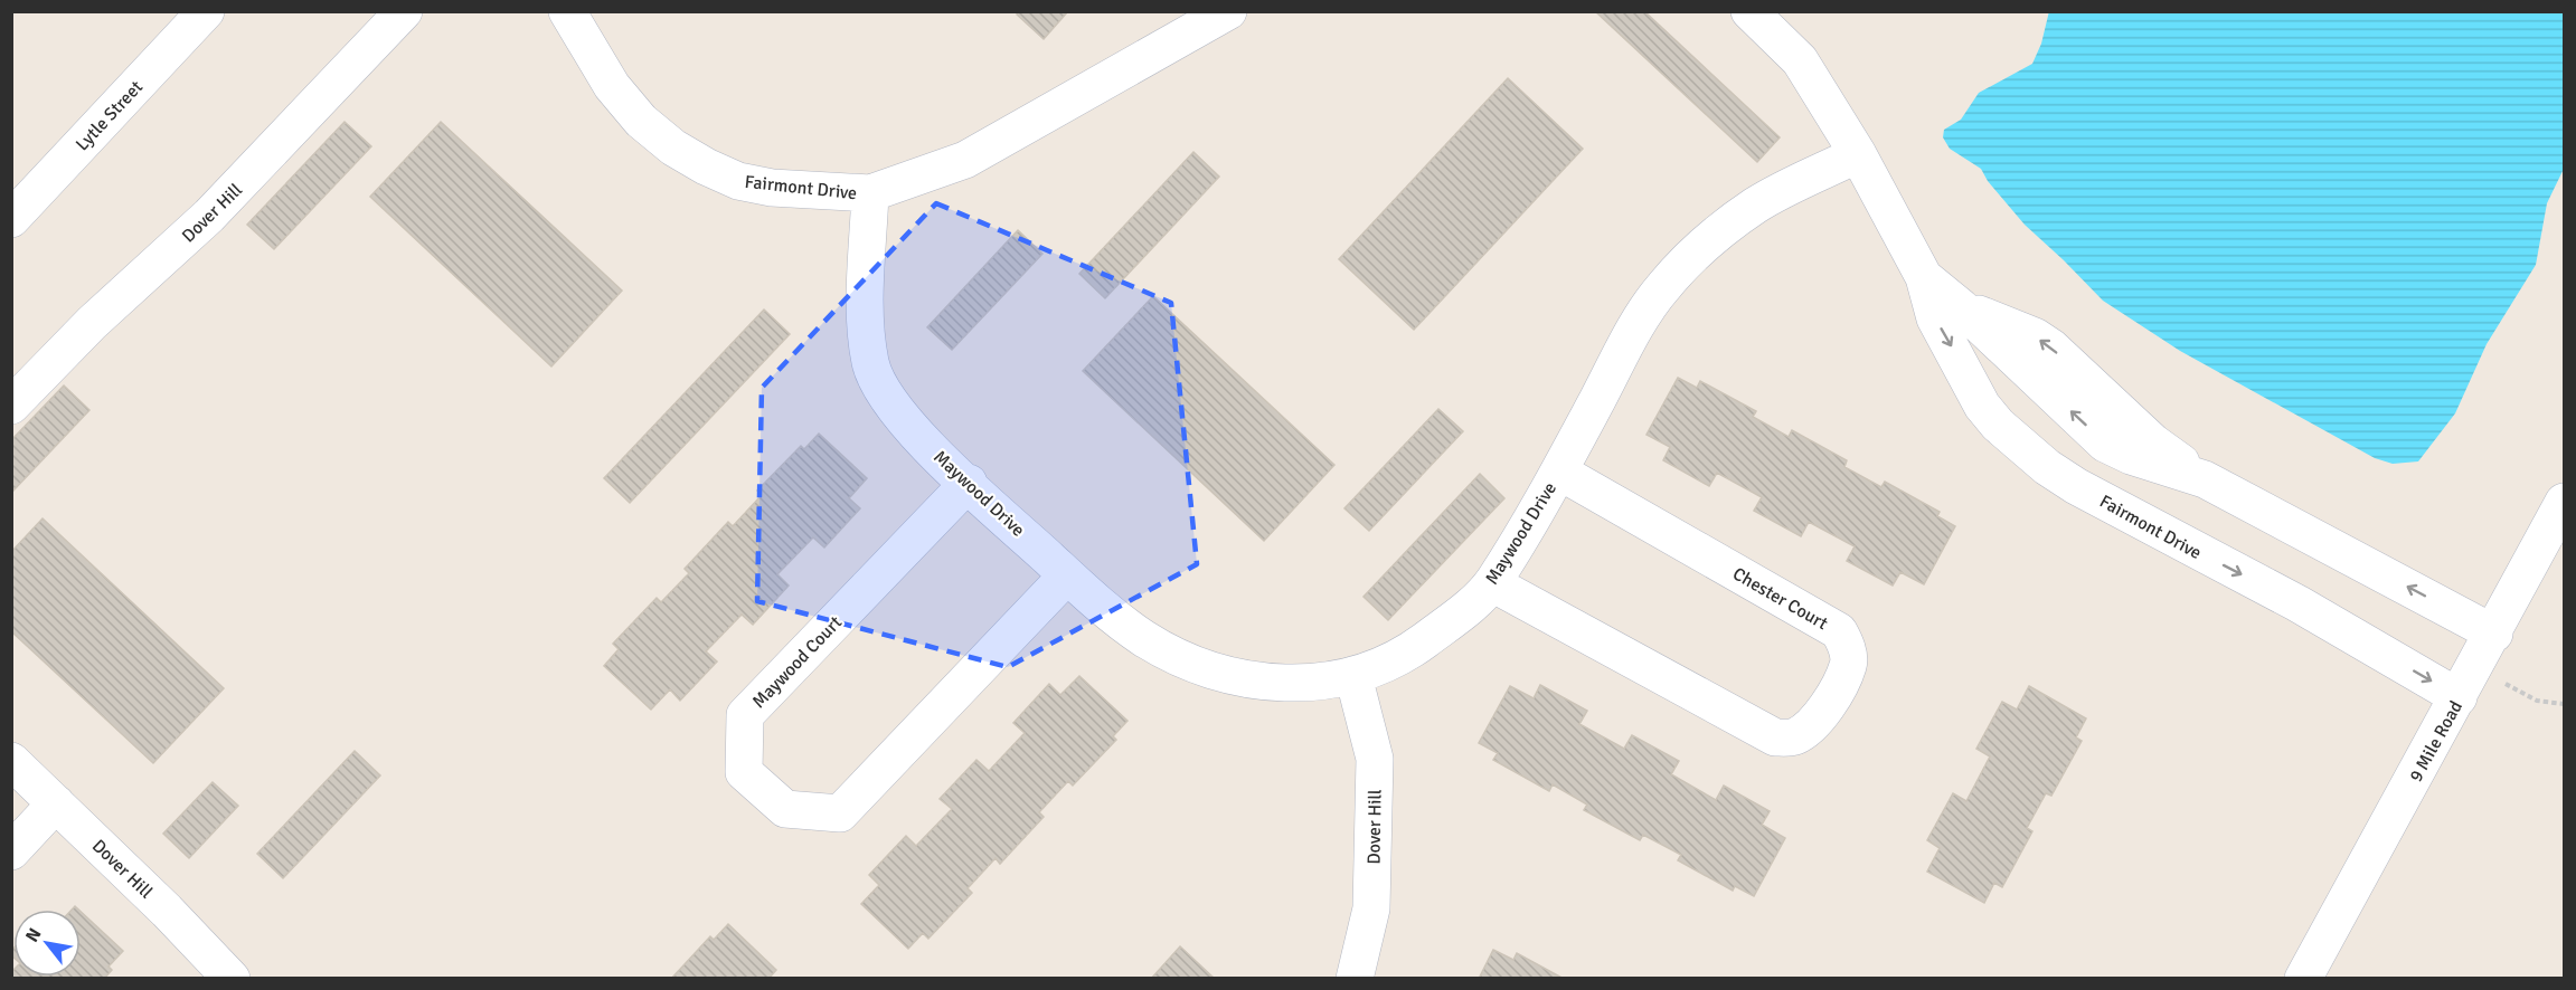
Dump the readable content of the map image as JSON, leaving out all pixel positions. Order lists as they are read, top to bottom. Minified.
{"streets":{"street":["Lytle Street","Fairmont Drive","Dover Hill","Maywood Drive","Chester Court","Maywood Court","9 Mile Road"]},"crossings":[["Fairmont Drive","Maywood Drive"],["Fairmont Drive","9 Mile Road"],["Dover Hill","Maywood Drive"],["Maywood Drive","Chester Court"],["Maywood Drive","Maywood Court"]],"north":"top left"}
